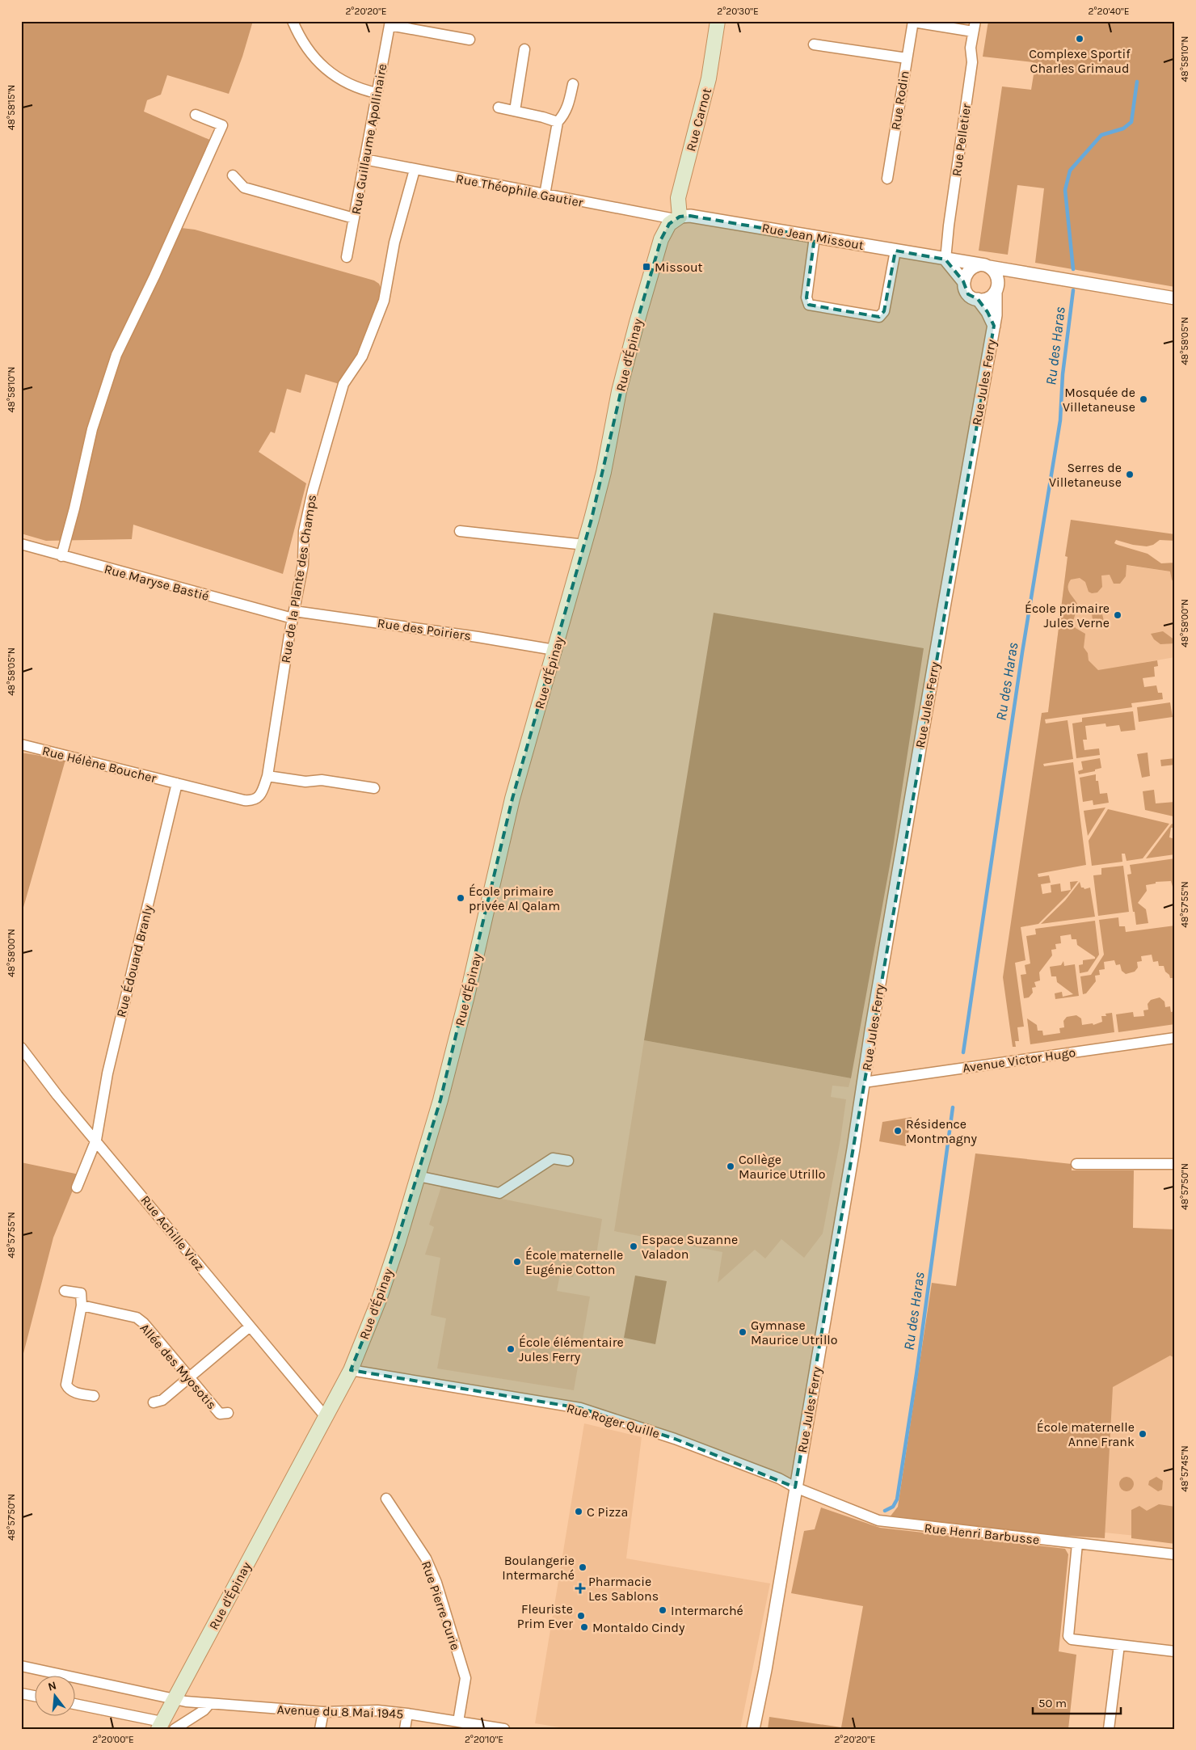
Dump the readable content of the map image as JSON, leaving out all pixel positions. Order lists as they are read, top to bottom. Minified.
{"streets":{"main road":["Rue Carnot","Rue d'Épinay"],"street":["Rue Rodin","Rue Guillaume Apollinaire","Rue Pelletier","Rue Théophile Gautier","Rue Jean Missout","Rue Jules Ferry","Rue de la Plante des Champs","Rue Maryse Bastié","Rue des Poiriers","Rue Hélène Boucher","Rue Édouard Branly","Avenue Victor Hugo","Rue Achille Viez","Allée des Myosotis","Rue Roger Quille","Rue Henri Barbusse","Rue Pierre Curie","Avenue du 8 Mai 1945"]},"crossings":[["Rue Rodin","Rue Pelletier"],["Rue Carnot","Rue Théophile Gautier"],["Rue Carnot","Rue Jean Missout"],["Rue Carnot","Rue d'Épinay"],["Rue Guillaume Apollinaire","Rue Théophile Gautier"],["Rue Pelletier","Rue Jean Missout"],["Rue Théophile Gautier","Rue Jean Missout"],["Rue Théophile Gautier","Rue d'Épinay"],["Rue Théophile Gautier","Rue de la Plante des Champs"],["Rue Jean Missout","Rue d'Épinay"],["Rue Jean Missout","Rue Jules Ferry"],["Rue d'Épinay","Rue des Poiriers"],["Rue d'Épinay","Rue Achille Viez"],["Rue d'Épinay","Rue Roger Quille"],["Rue d'Épinay","Avenue du 8 Mai 1945"],["Rue Jules Ferry","Avenue Victor Hugo"],["Rue Jules Ferry","Rue Roger Quille"],["Rue Jules Ferry","Rue Henri Barbusse"],["Rue de la Plante des Champs","Rue Maryse Bastié"],["Rue de la Plante des Champs","Rue des Poiriers"],["Rue de la Plante des Champs","Rue Hélène Boucher"],["Rue de la Plante des Champs","Rue Édouard Branly"],["Rue Maryse Bastié","Rue des Poiriers"],["Rue Hélène Boucher","Rue Édouard Branly"],["Rue Édouard Branly","Rue Achille Viez"],["Rue Roger Quille","Rue Henri Barbusse"],["Rue Pierre Curie","Avenue du 8 Mai 1945"]],"water":["Ru des Haras"],"places":{"other":["Complexe Sportif Charles Grimaud","Mosquée de Villetaneuse","Serres de Villetaneuse","École primaire Jules Verne","École primaire privée Al Qalam","Résidence Montmagny","Collège Maurice Utrillo","Espace Suzanne Valadon","École maternelle Eugénie Cotton","Gymnase Maurice Utrillo","École élémentaire Jules Ferry","École maternelle Anne Frank","C Pizza","Boulangerie Intermarché","Intermarché","Fleuriste Prim Ever","Montaldo Cindy"],"transit":["Missout"],"health":["Pharmacie Les Sablons"]},"scale_bar":"50 m","north":"top","coordinates":["2°20'20\"E","2°20'30\"E","2°20'40\"E","48°58'10\"N","48°58'15\"N","48°58'05\"N","48°58'00\"N","48°57'55\"N","48°57'50\"N","48°57'45\"N","2°20'00\"E","2°20'10\"E"]}
